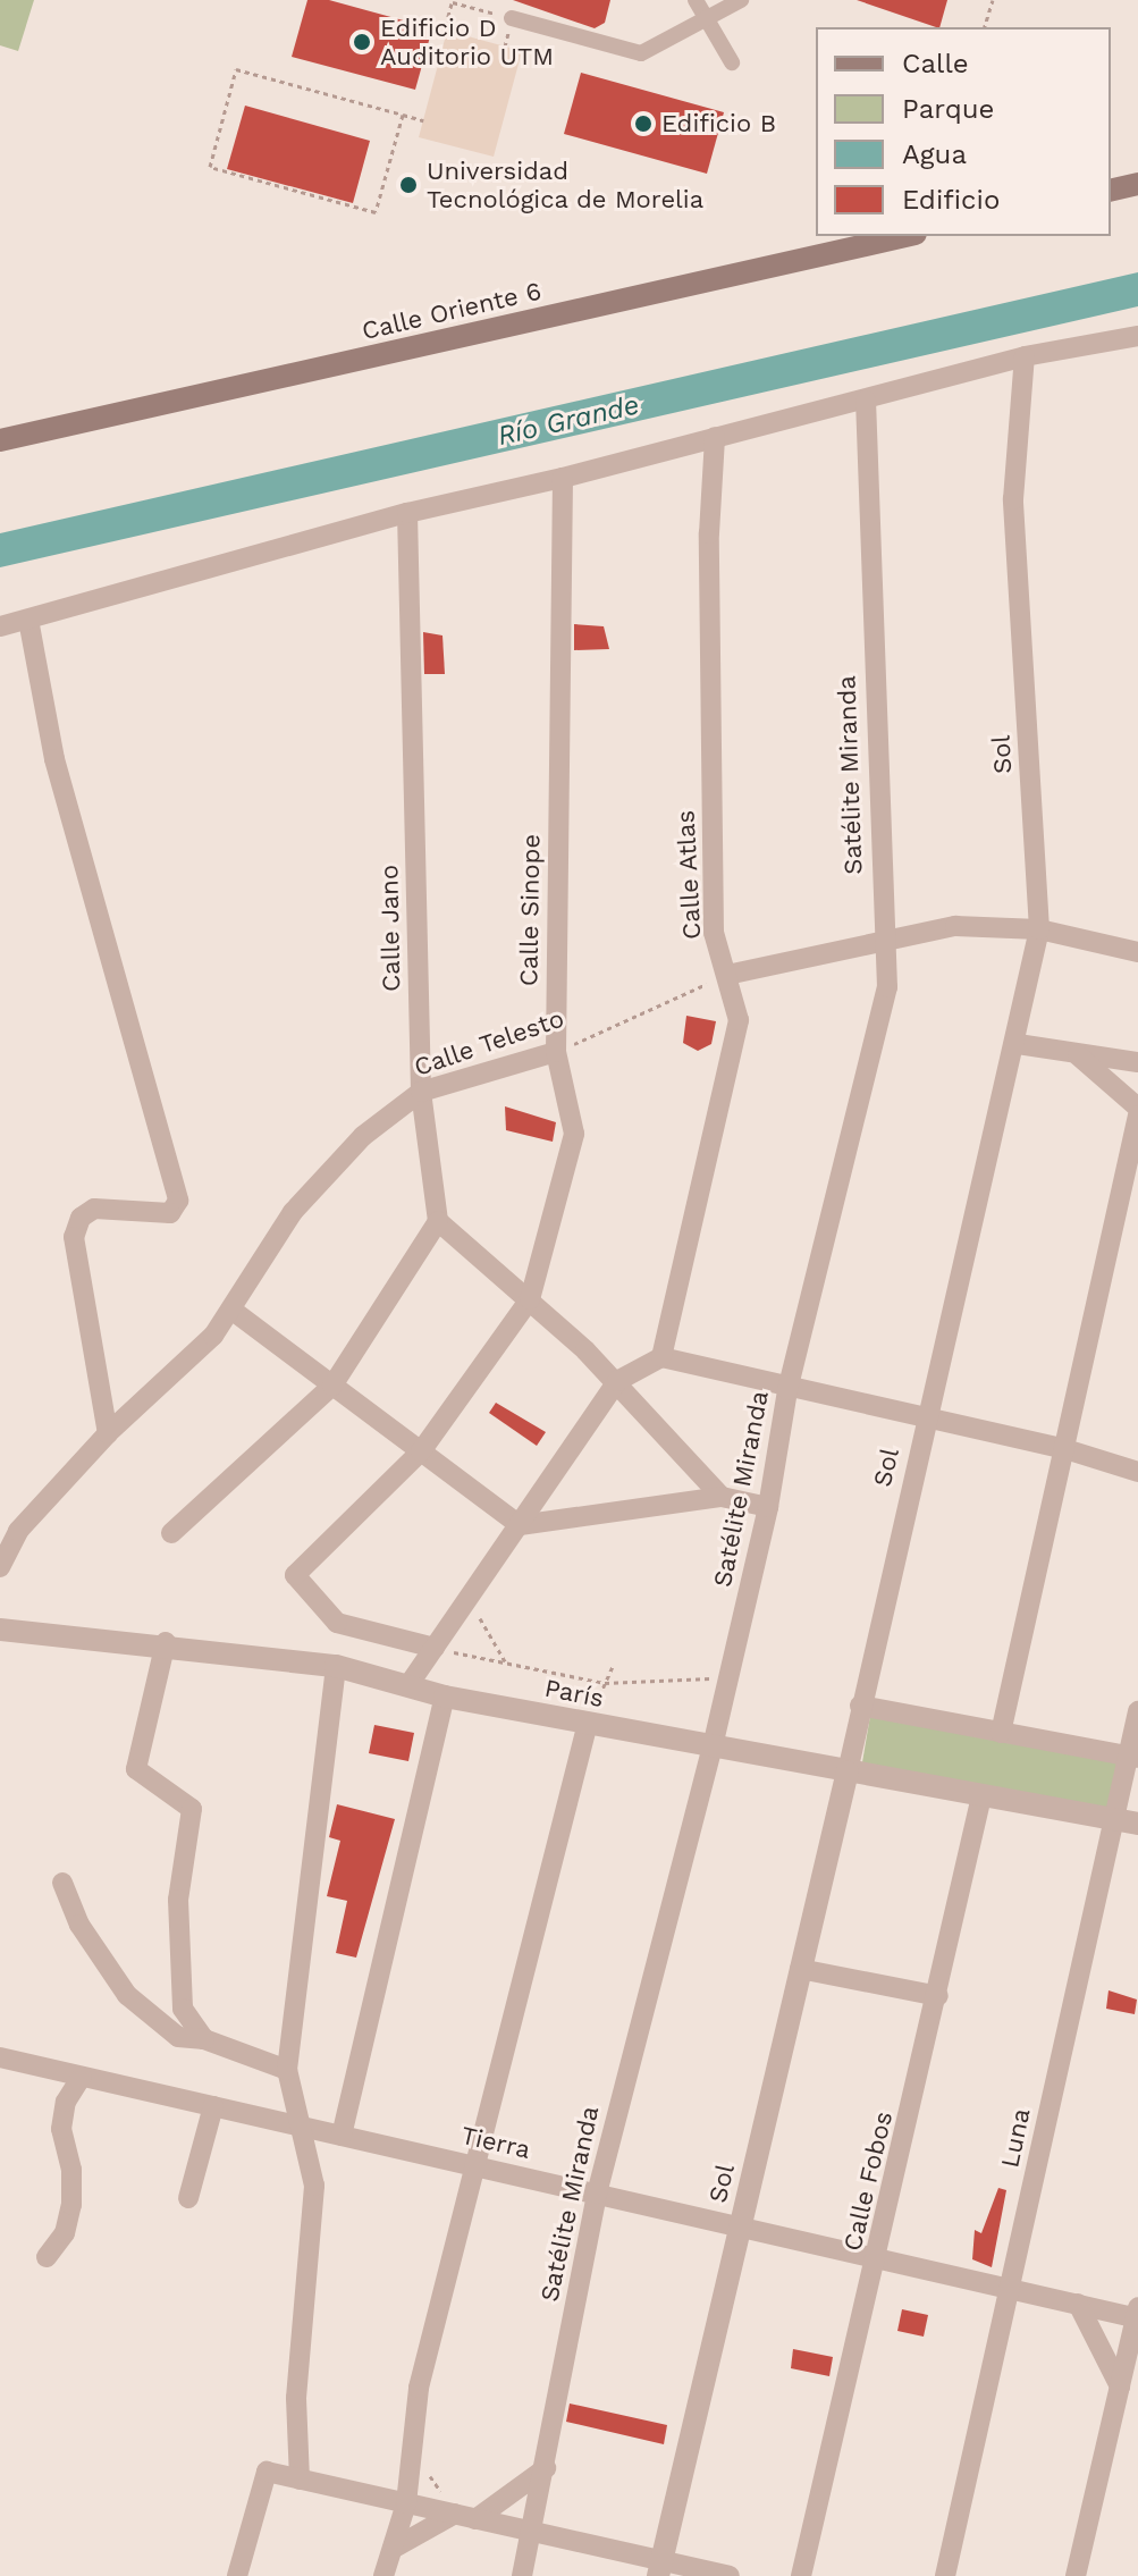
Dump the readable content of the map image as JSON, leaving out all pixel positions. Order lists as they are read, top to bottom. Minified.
{"streets":{"main road":["Calle Oriente 6"],"street":["Sol","Satélite Miranda","Calle Atlas","Calle Sinope","Calle Jano","Calle Telesto","París","Luna","Tierra","Calle Fobos"]},"crossings":[["Sol","París"],["Sol","Tierra"],["Satélite Miranda","París"],["Satélite Miranda","Tierra"],["Calle Atlas","Calle Telesto"],["Calle Sinope","Calle Telesto"],["Calle Jano","Calle Telesto"],["París","Luna"],["París","Calle Fobos"],["Luna","Tierra"],["Tierra","Calle Fobos"]],"water":["Río Grande"],"places":["Edificio D Auditorio UTM","Edificio B","Universidad Tecnológica de Morelia"],"legend":["Calle","Parque","Agua","Edificio"]}
